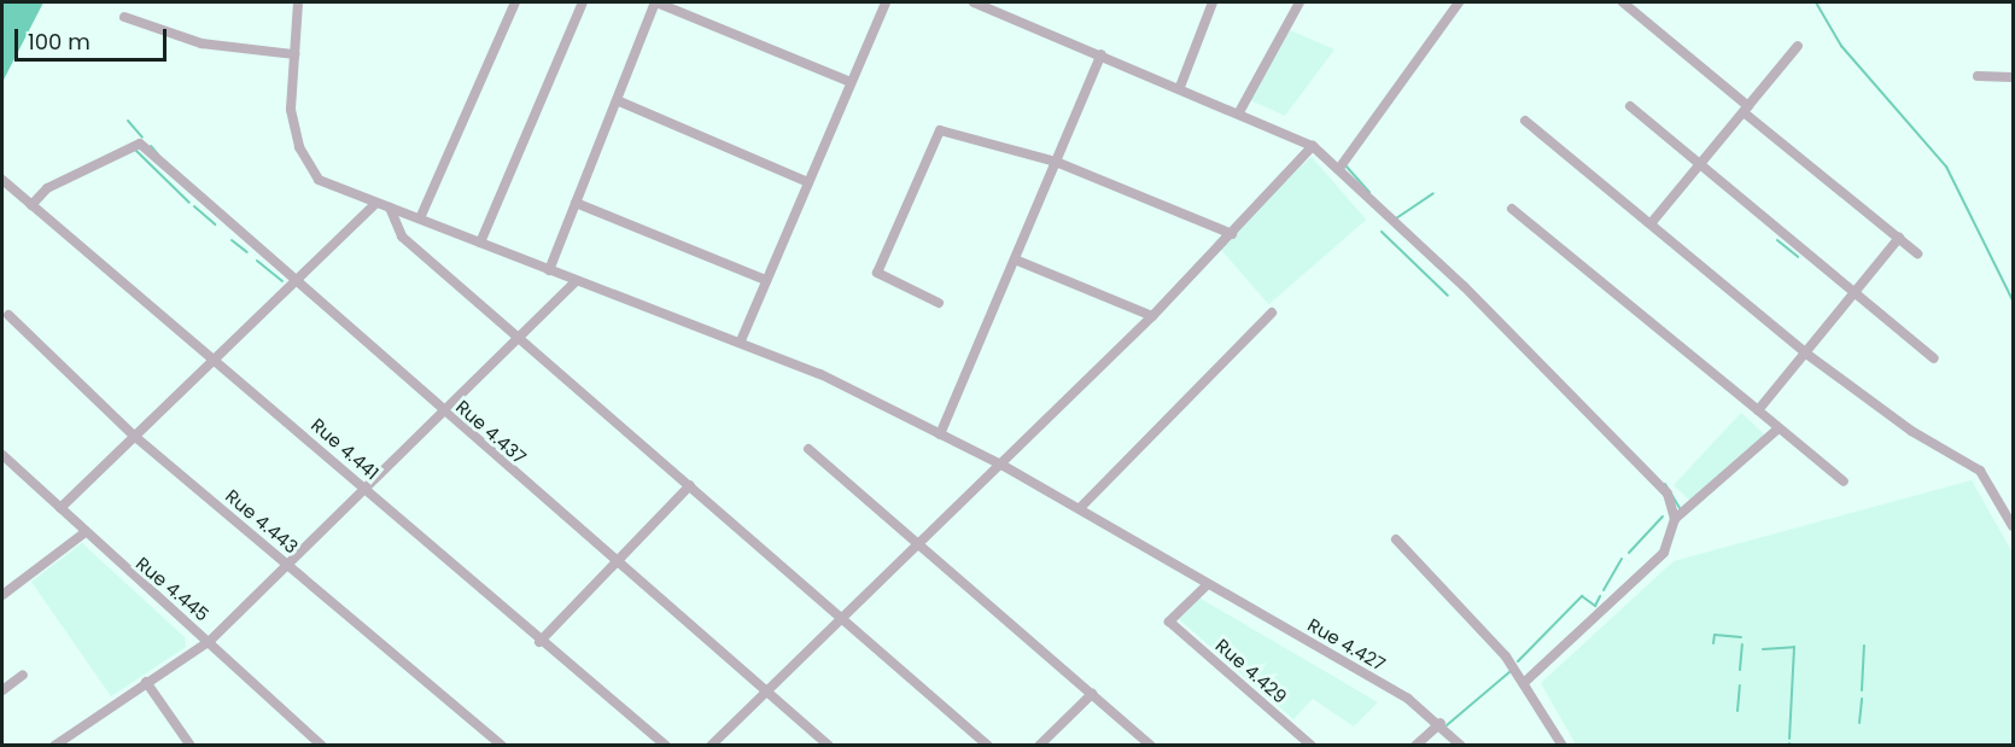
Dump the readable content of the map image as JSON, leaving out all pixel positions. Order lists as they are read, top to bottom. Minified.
{"streets":{"street":["Rue 4.437","Rue 4.441","Rue 4.443","Rue 4.445","Rue 4.427","Rue 4.429"]},"crossings":[["Rue 4.437","Rue 4.441"],["Rue 4.427","Rue 4.429"]],"scale_bar":"100 m"}
